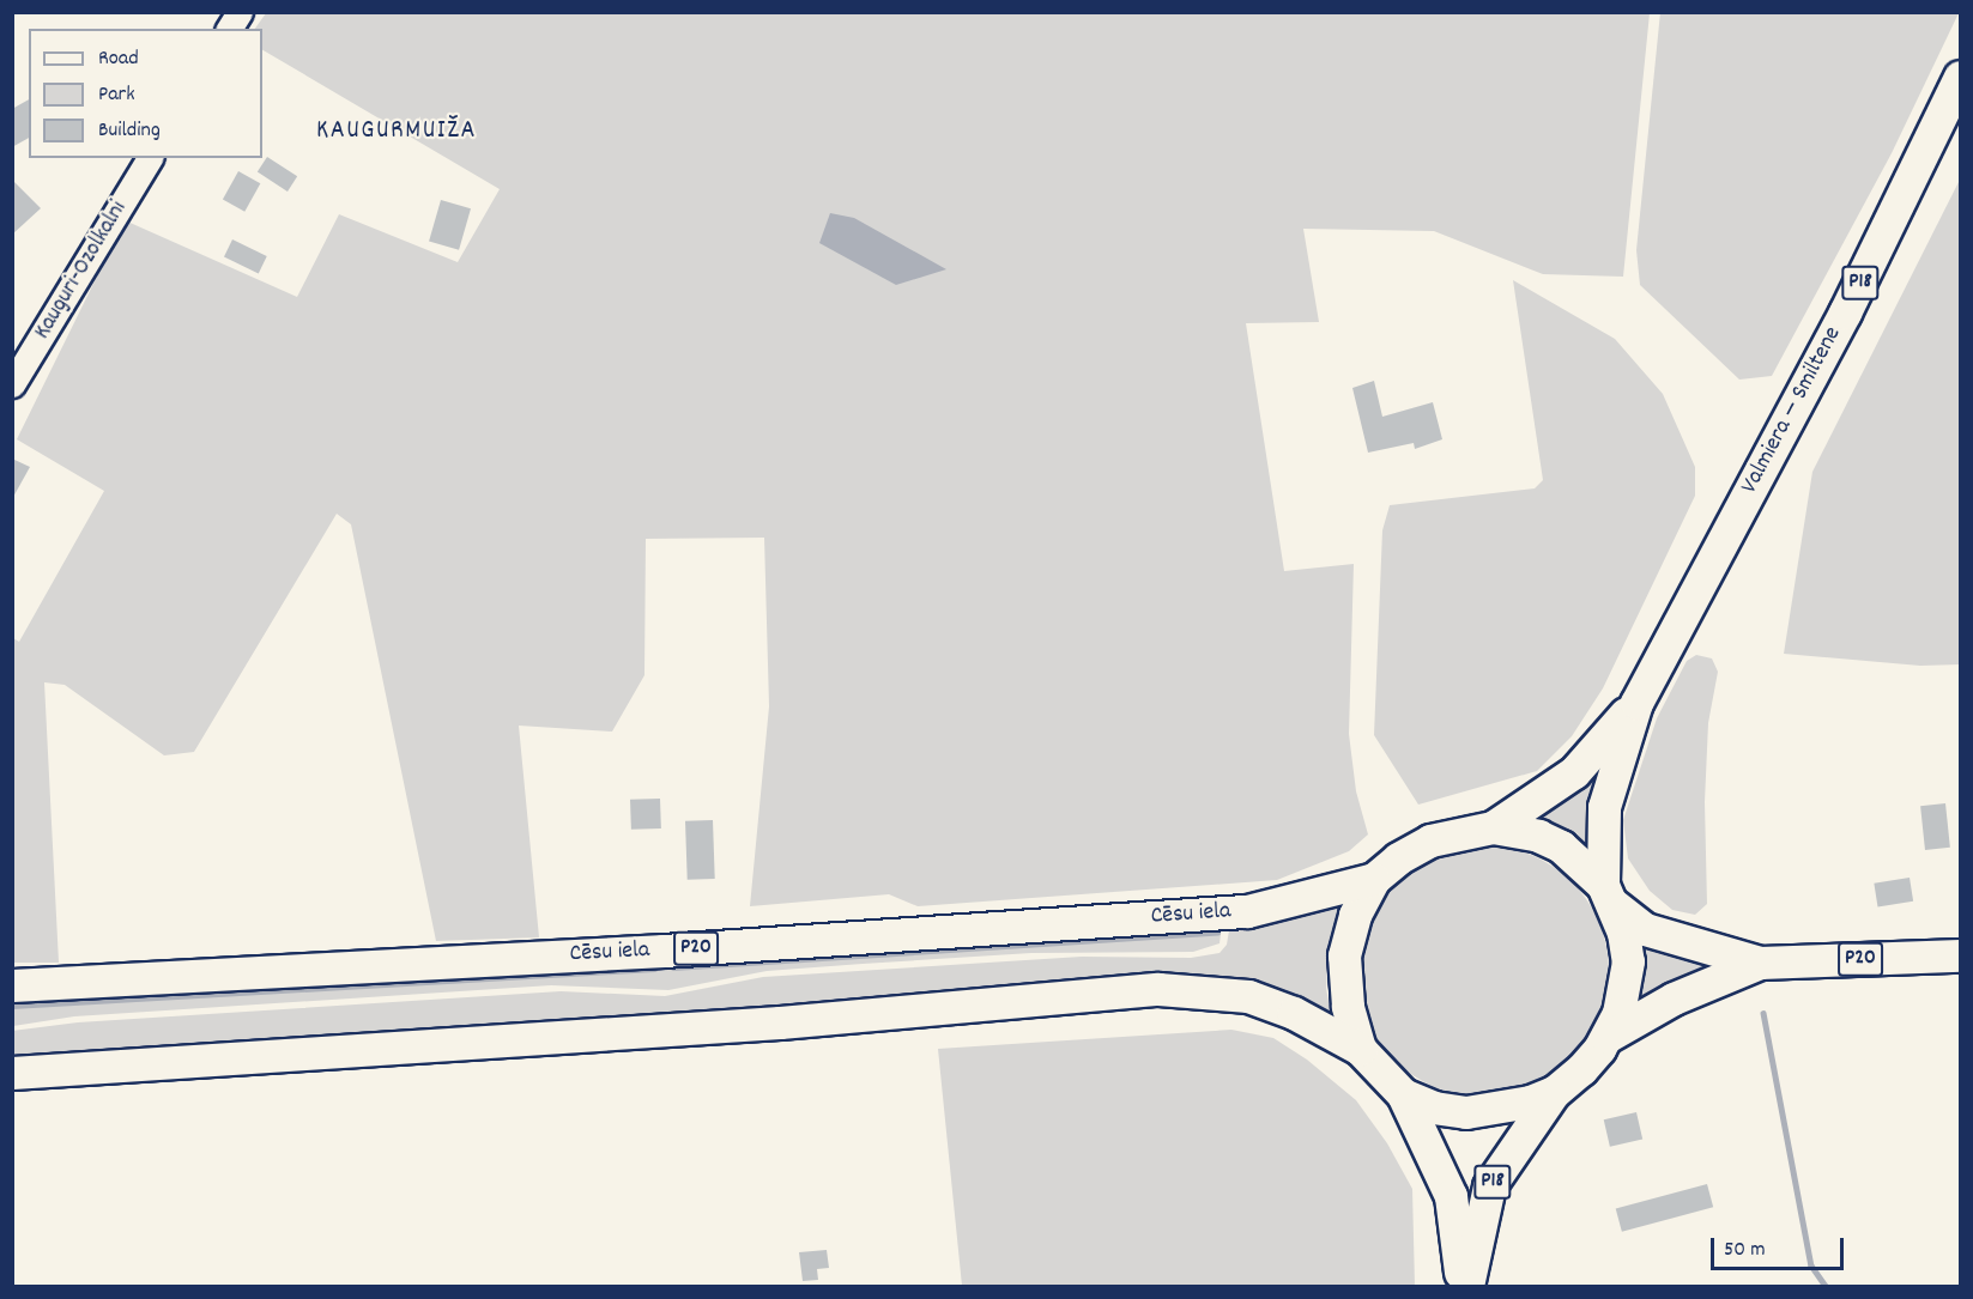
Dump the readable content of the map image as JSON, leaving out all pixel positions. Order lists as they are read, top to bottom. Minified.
{"streets":{"main road":["P18","Valmiera — Smiltene","Cēsu iela","P20"],"street":["Kauguri-Ozolkalni"]},"crossings":[["P18","Valmiera — Smiltene"],["P18","Cēsu iela"],["P18","P20"],["Valmiera — Smiltene","P20"]],"districts":["KAUGURMUIŽA"],"legend":["Road","Park","Building"],"scale_bar":"50 m"}
